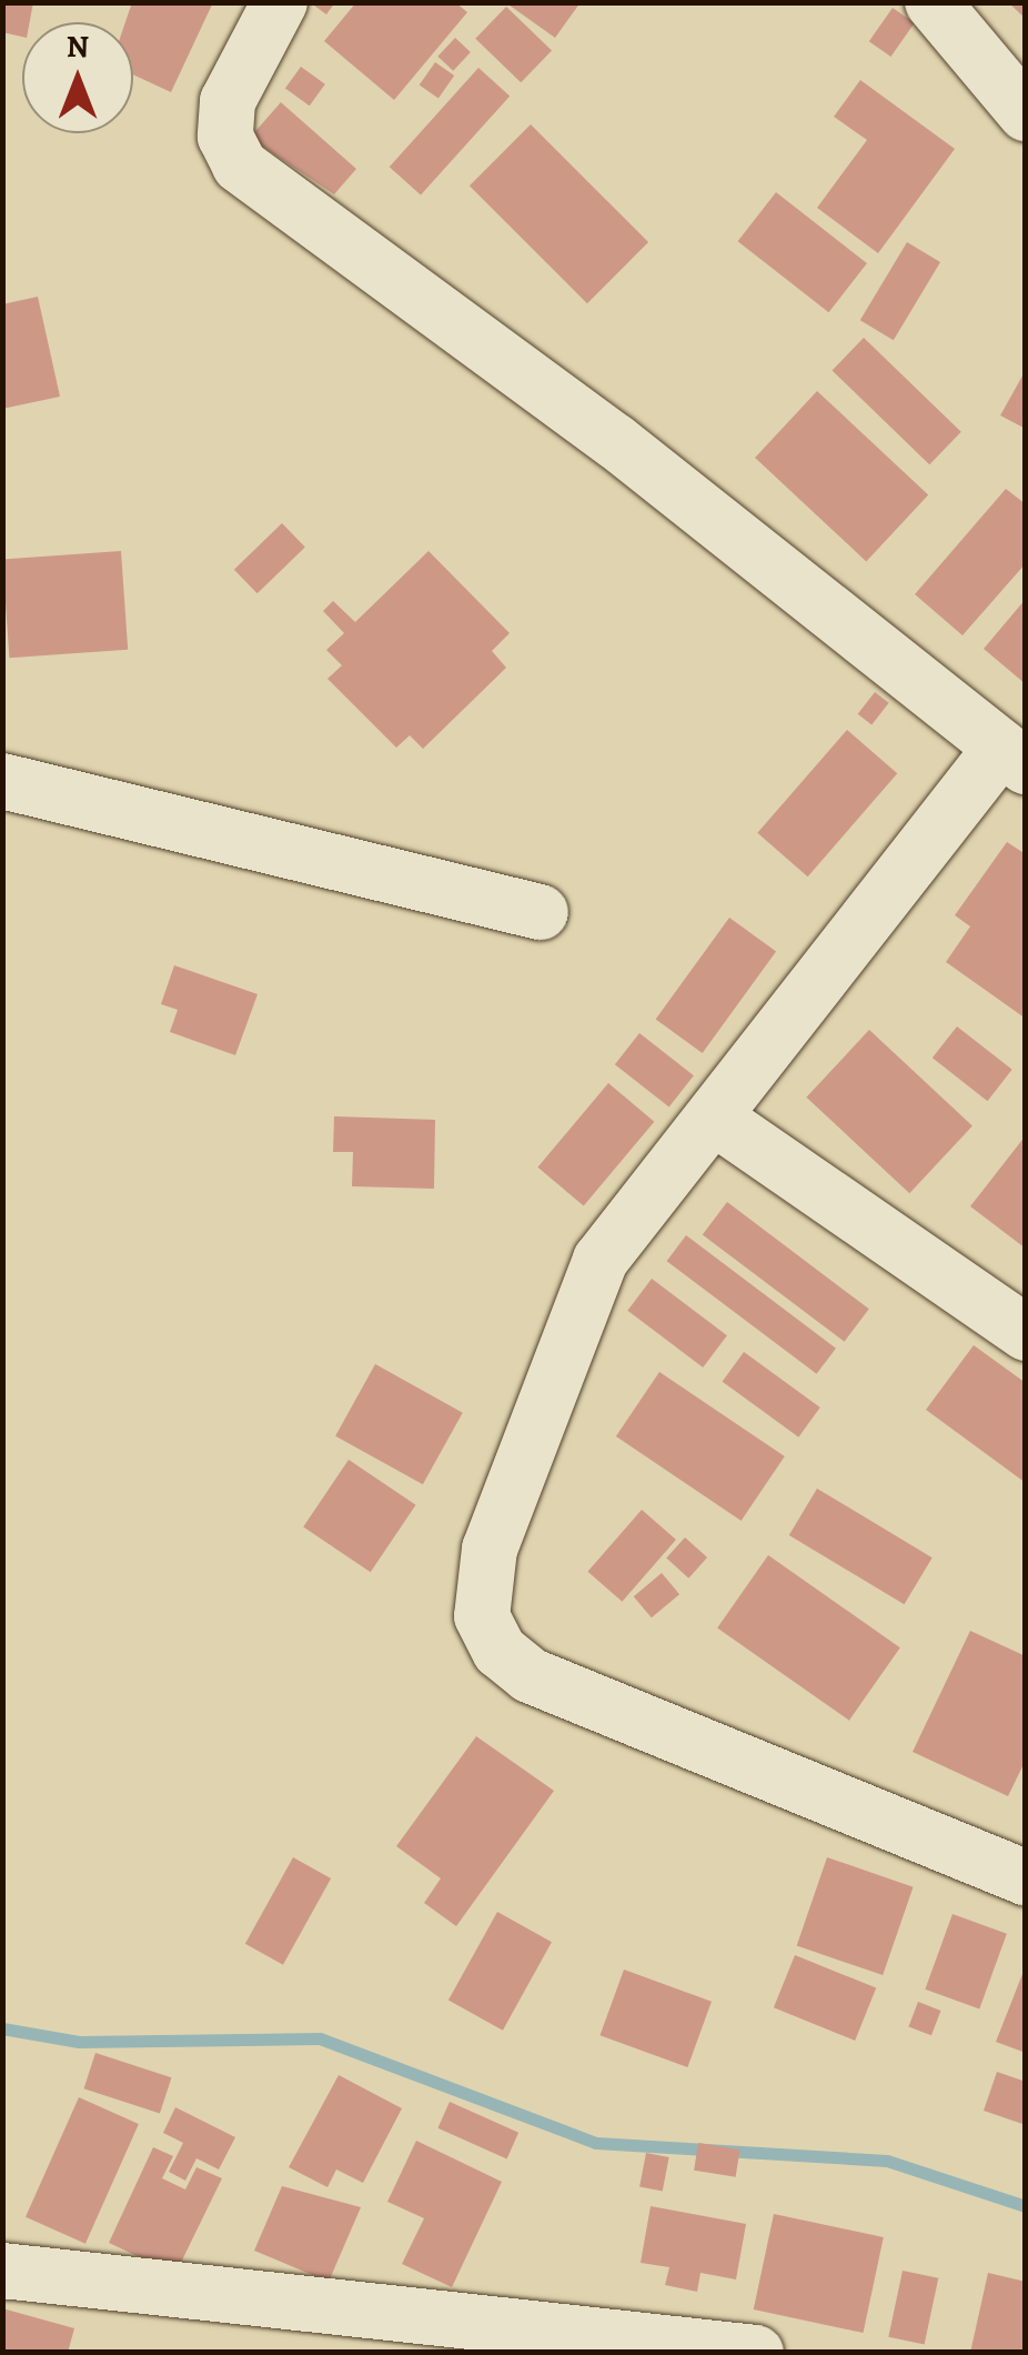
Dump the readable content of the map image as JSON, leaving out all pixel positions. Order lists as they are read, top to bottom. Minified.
{"north":"top"}
